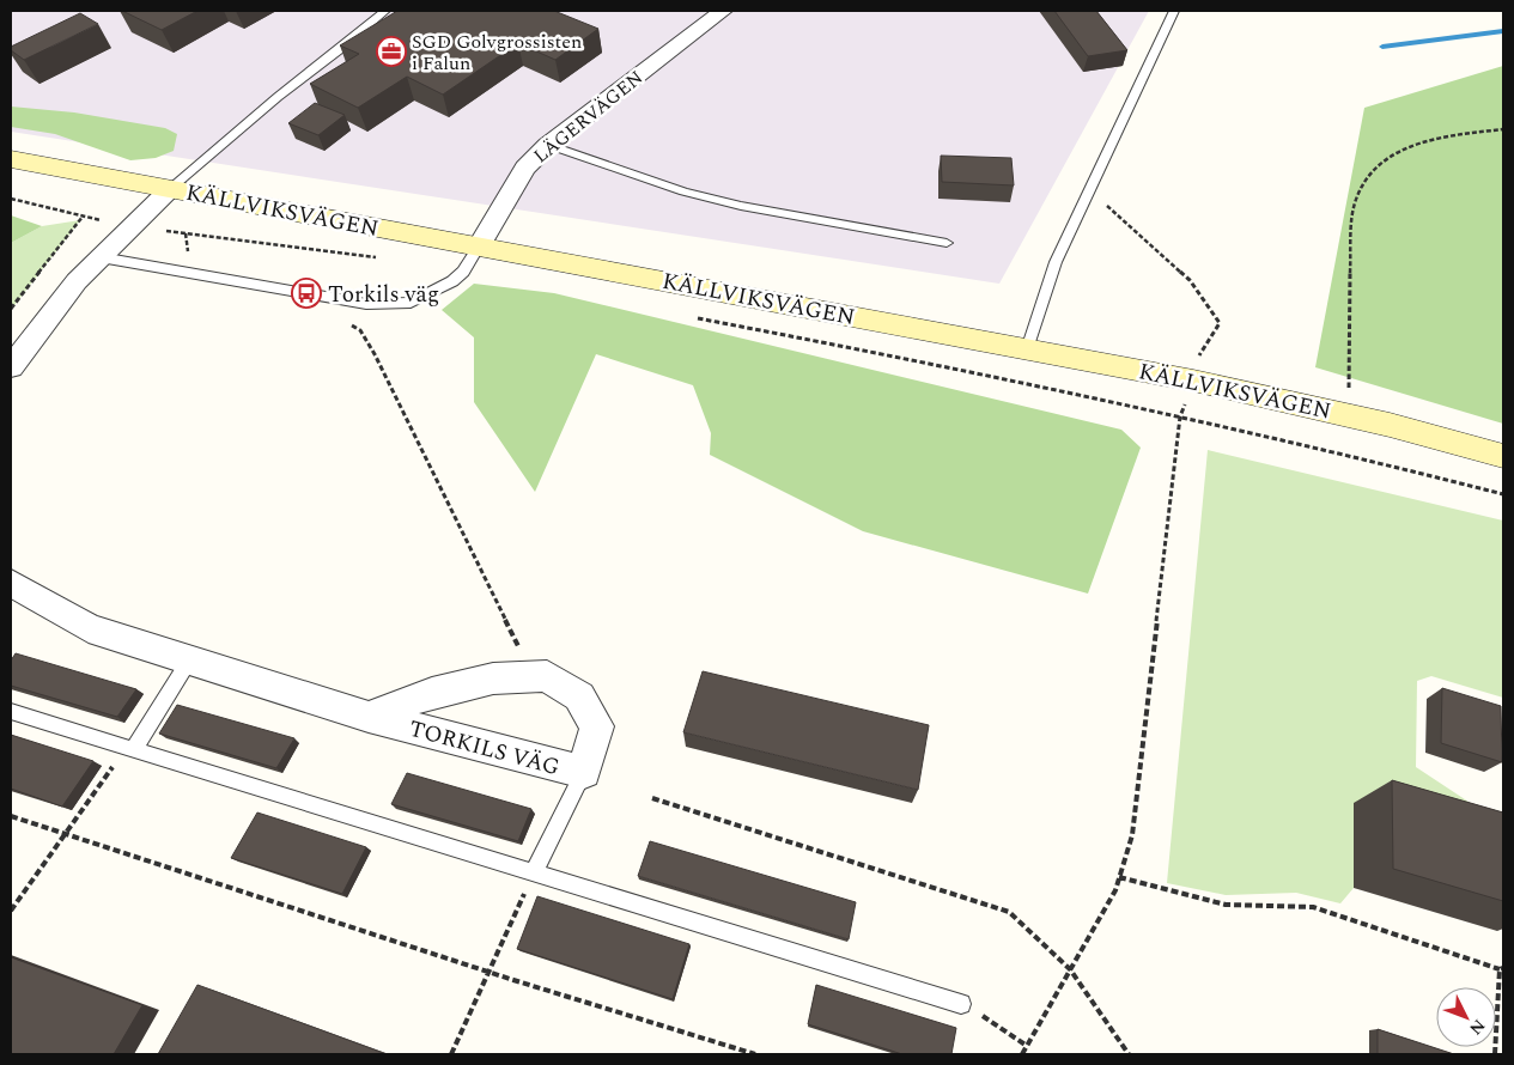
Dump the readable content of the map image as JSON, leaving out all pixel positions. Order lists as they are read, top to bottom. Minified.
{"streets":{"street":["LÄGERVÄGEN","KÄLLVIKSVÄGEN","TORKILS VÄG"]},"crossings":[["LÄGERVÄGEN","KÄLLVIKSVÄGEN"]],"places":{"office":["SGD Golvgrossisten i Falun"],"bus stop":["Torkils väg"]},"north":"bottom right"}
